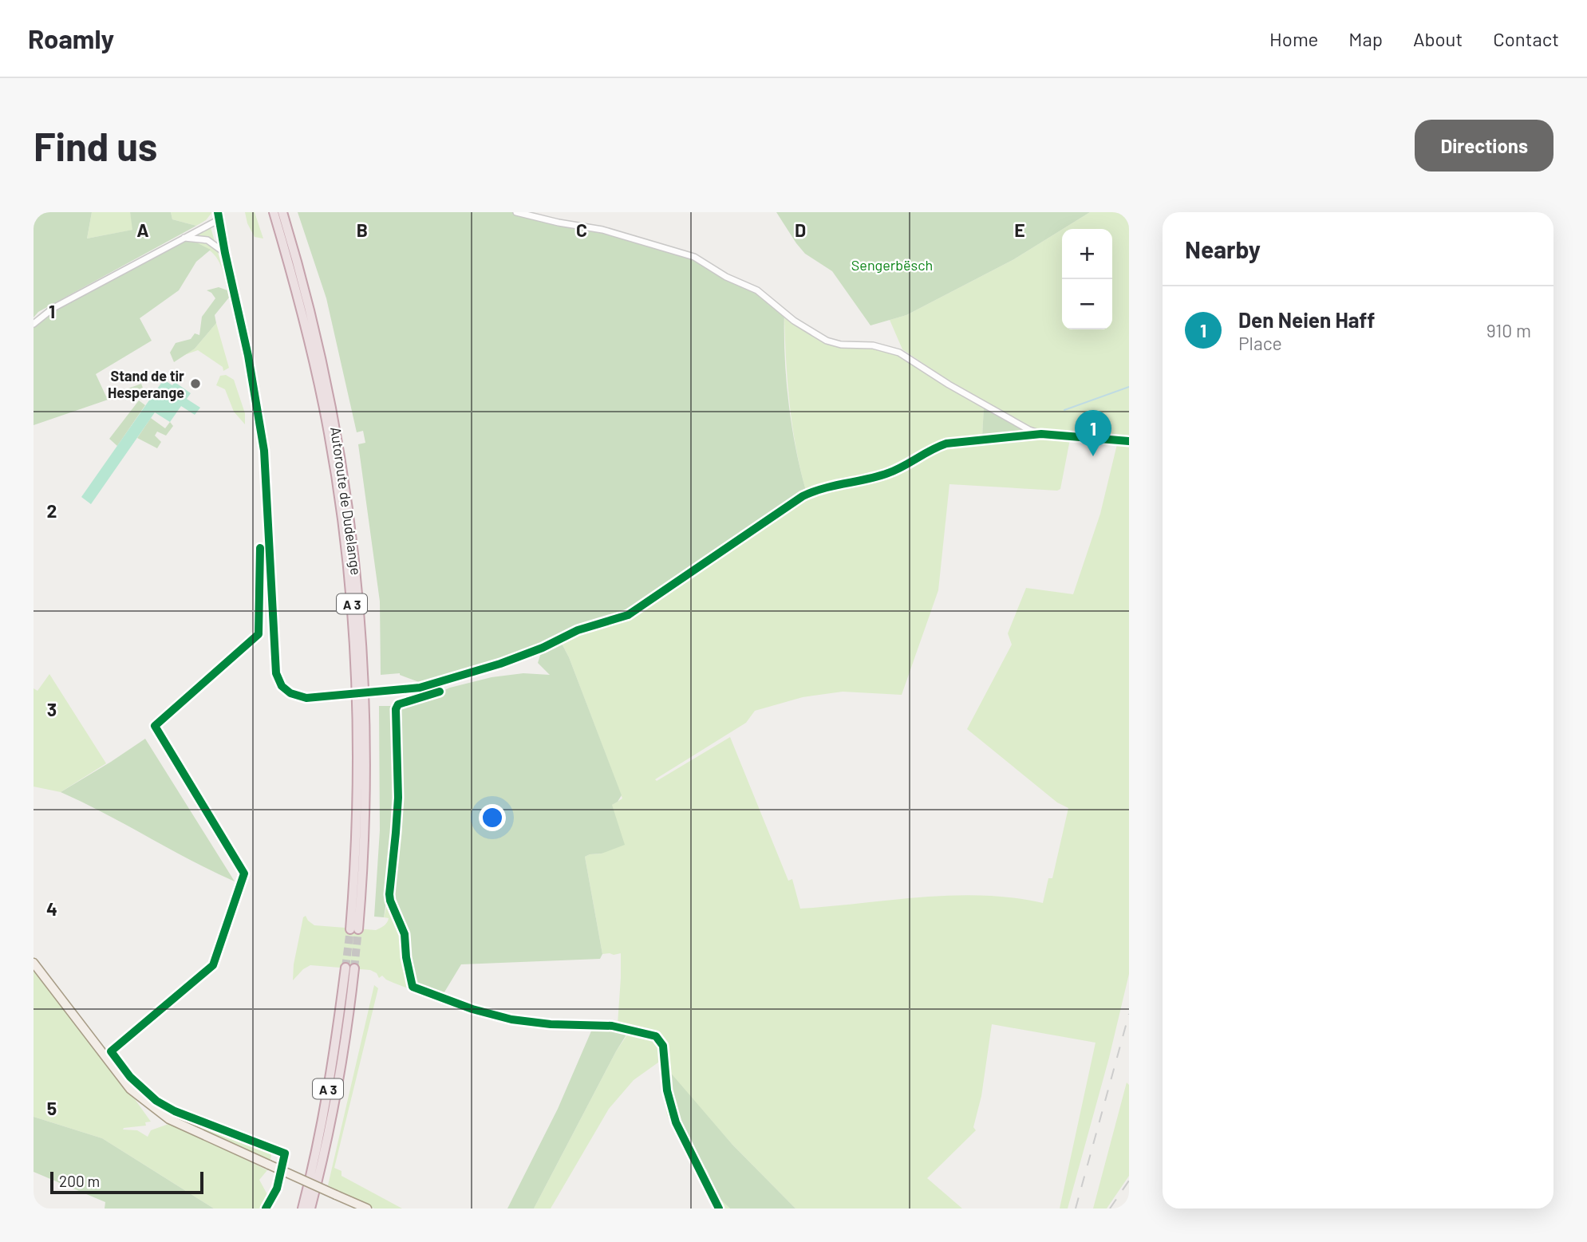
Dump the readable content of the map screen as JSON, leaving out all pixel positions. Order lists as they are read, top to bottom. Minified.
{"streets":{"highway":["Autoroute de Dudelange","A 3"]},"parks":["Sengerbësch"],"places":["Stand de tir Hesperange"],"scale_bar":"200 m","page":{"header":"Roamly","nav":["Home","Map","About","Contact"],"buttons":"Directions","title":"Find us","heading":"Nearby","map_buttons":["+","−"],"list":[{"mark":"1","name":"Den Neien Haff","note":"Place","value":"910 m"}],"pins":"1","scale":"200 m"},"grid":{"columns":["A","B","C","D","E"],"rows":["1","2","3","4","5"]}}
